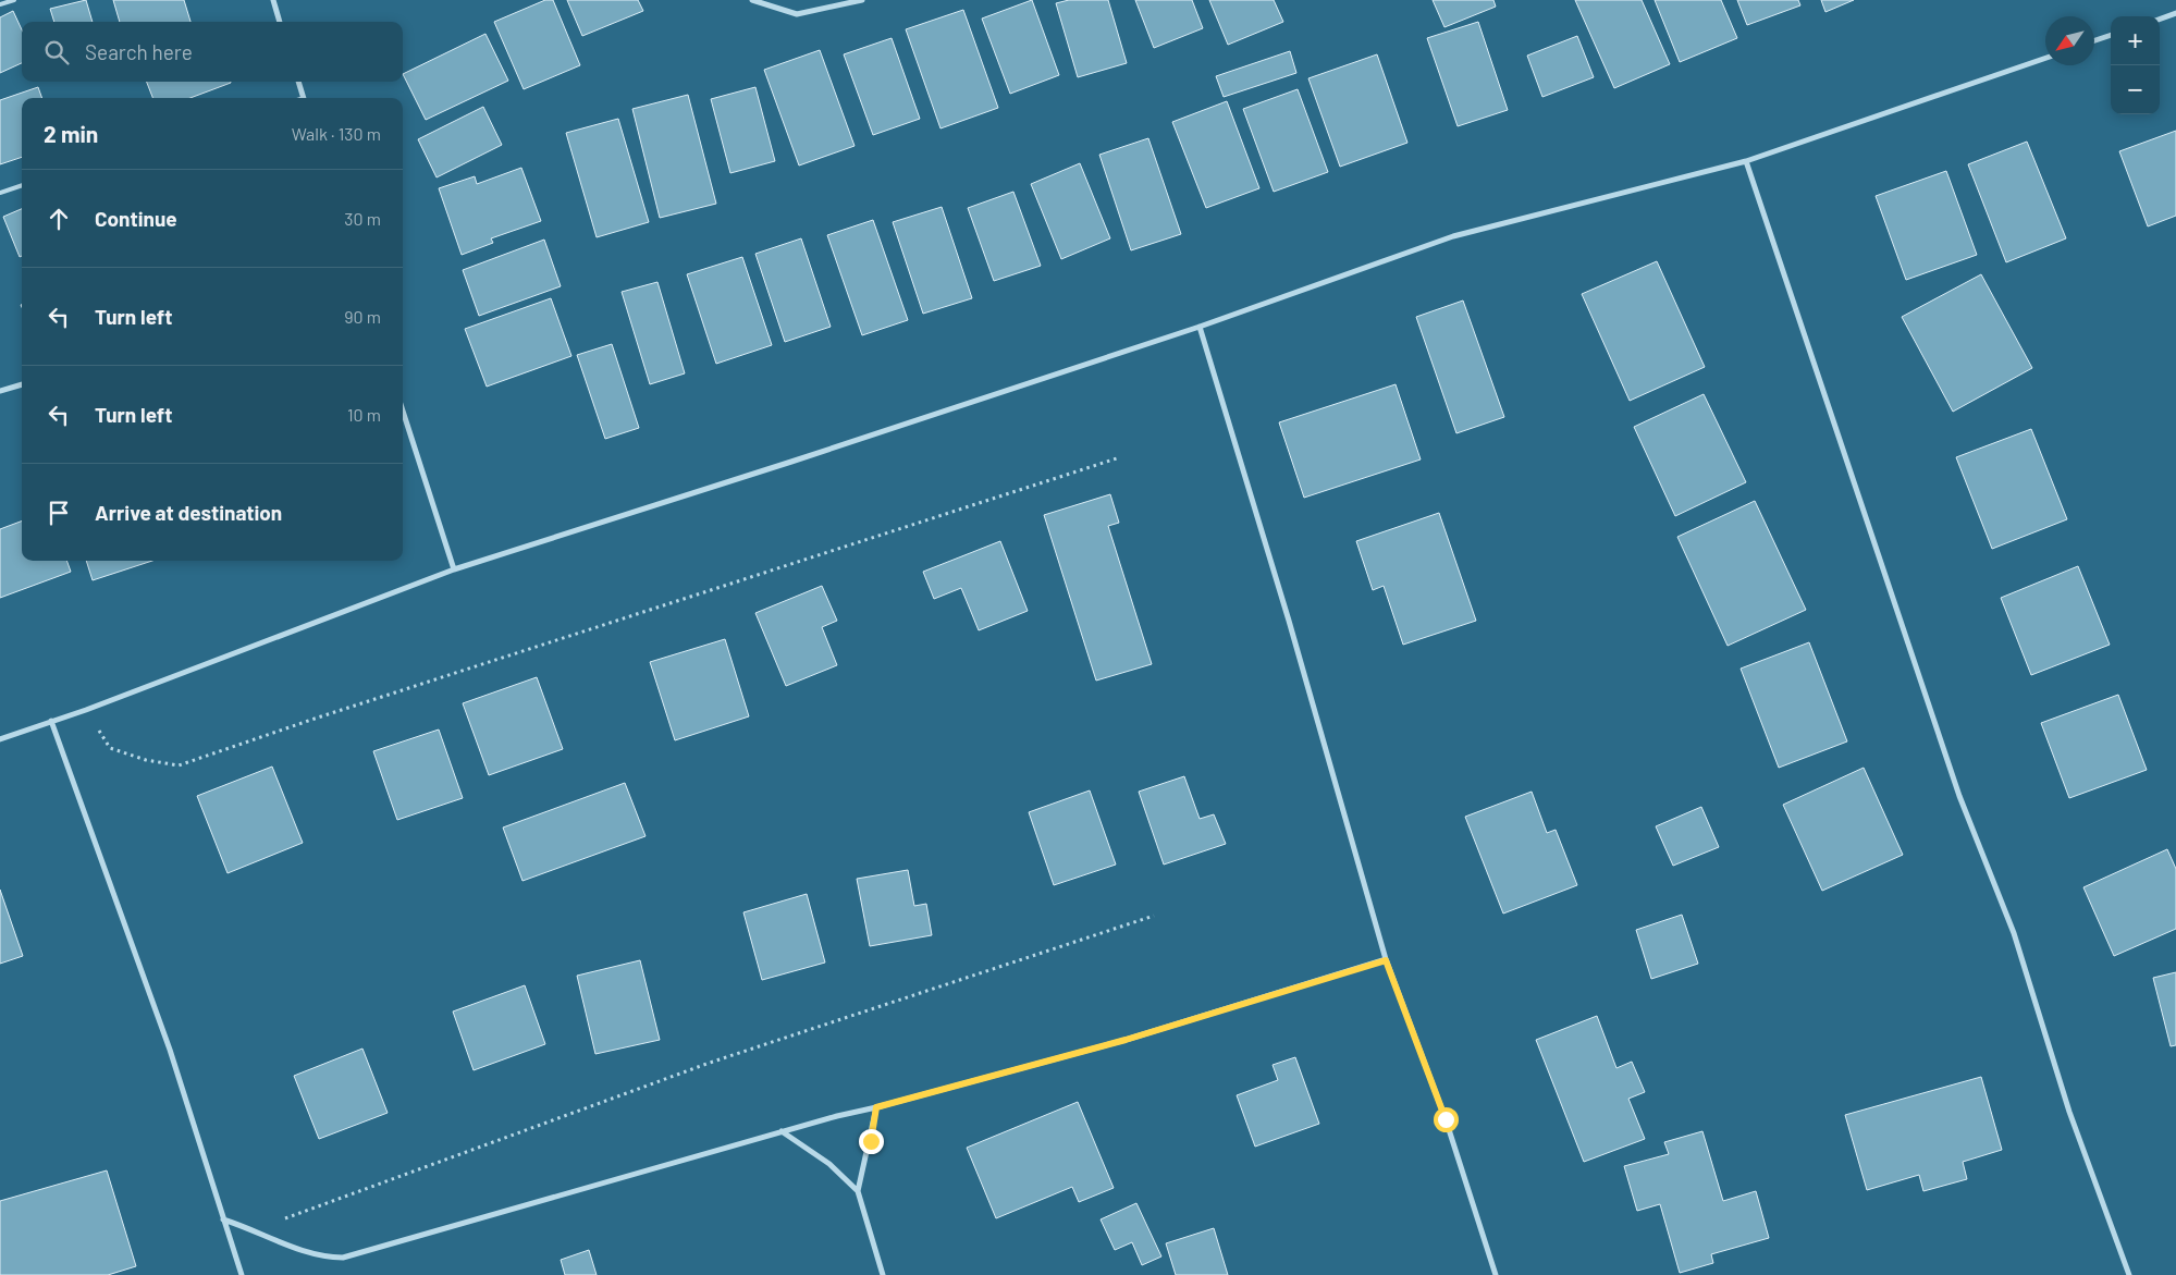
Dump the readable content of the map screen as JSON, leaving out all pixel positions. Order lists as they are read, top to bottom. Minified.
{"north":"bottom left","page":{"map_buttons":["+","−"],"search":"Search here","heading":["2 min","Walk · 130 m"],"list":[["Continue","30 m"],["Turn left","90 m"],["Turn left","10 m"],"Arrive at destination"]}}
